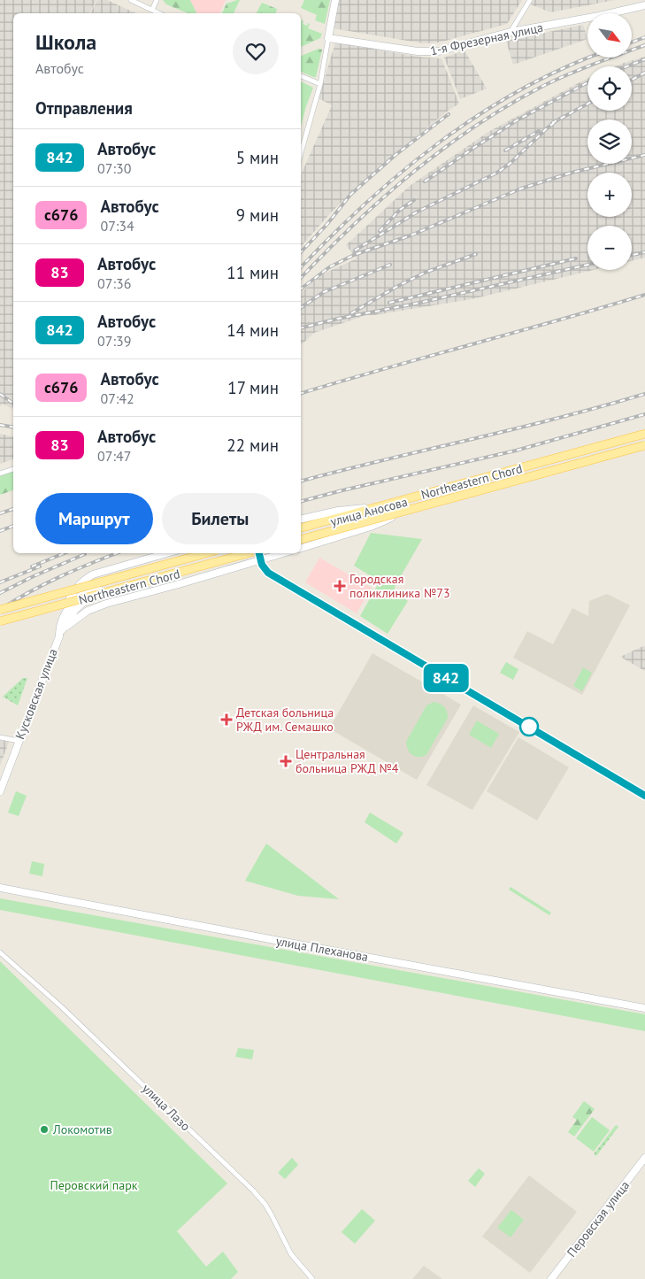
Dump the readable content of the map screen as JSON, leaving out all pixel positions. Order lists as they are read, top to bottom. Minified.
{"streets":{"main road":["Northeastern Chord"],"street":["1-я Фрезерная улица","улица Аносова","Кусковская улица","улица Плеханова","улица Лазо","Перовская улица"]},"crossings":[["Northeastern Chord","улица Аносова"]],"parks":["Перовский парк"],"places":{"health":["Городская поликлиника №73","Детская больница РЖД им. Семашко","Центральная больница РЖД №4"],"other":["Локомотив"]},"lines":["bus line 842"],"north":"bottom right","page":{"on_map":"842","map_buttons":["+","−"],"heading":[["Школа","Автобус"],"Отправления"],"list":[{"mark":"842","name":"Автобус","note":"07:30","value":"5 мин"},{"mark":"с676","name":"Автобус","note":"07:34","value":"9 мин"},{"mark":"83","name":"Автобус","note":"07:36","value":"11 мин"},{"mark":"842","name":"Автобус","note":"07:39","value":"14 мин"},{"mark":"с676","name":"Автобус","note":"07:42","value":"17 мин"},{"mark":"83","name":"Автобус","note":"07:47","value":"22 мин"}],"buttons":["Маршрут","Билеты"]}}
